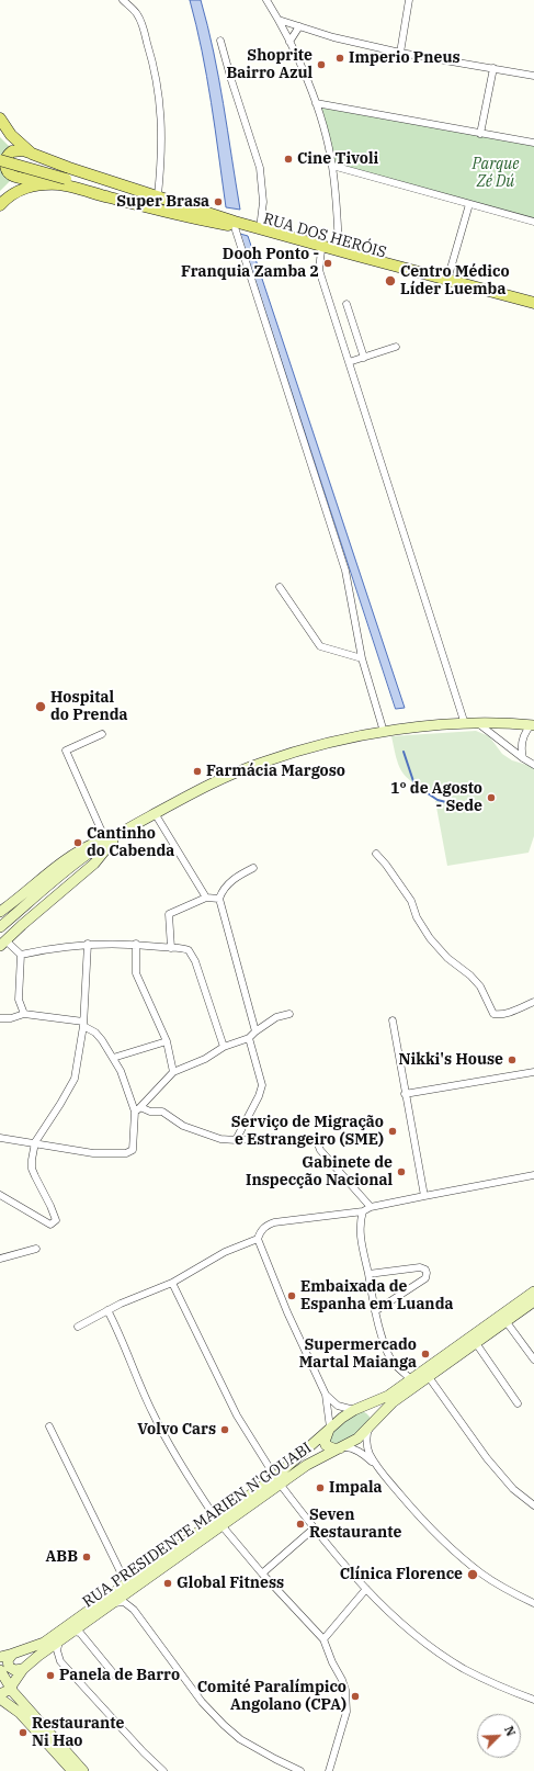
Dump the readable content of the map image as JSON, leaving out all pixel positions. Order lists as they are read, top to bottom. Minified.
{"streets":{"main road":["RUA DOS HERÓIS"],"street":["RUA PRESIDENTE MARIEN N'GOUABI"]},"parks":["Parque Zé Dú"],"places":["Imperio Pneus","Shoprite Bairro Azul","Cine Tivoli","Super Brasa","Dooh Ponto - Franquia Zamba 2","Centro Médico Líder Luemba","Hospital do Prenda","Farmácia Margoso","1º de Agosto - Sede","Cantinho do Cabenda","Nikki's House","Serviço de Migração e Estrangeiro (SME)","Gabinete de Inspecção Nacional","Embaixada de Espanha em Luanda","Supermercado Martal Maianga","Volvo Cars","Impala","Seven Restaurante","ABB","Clínica Florence","Global Fitness","Panela de Barro","Comité Paralímpico Angolano (CPA)","Restaurante Ni Hao"],"north":"top right"}
